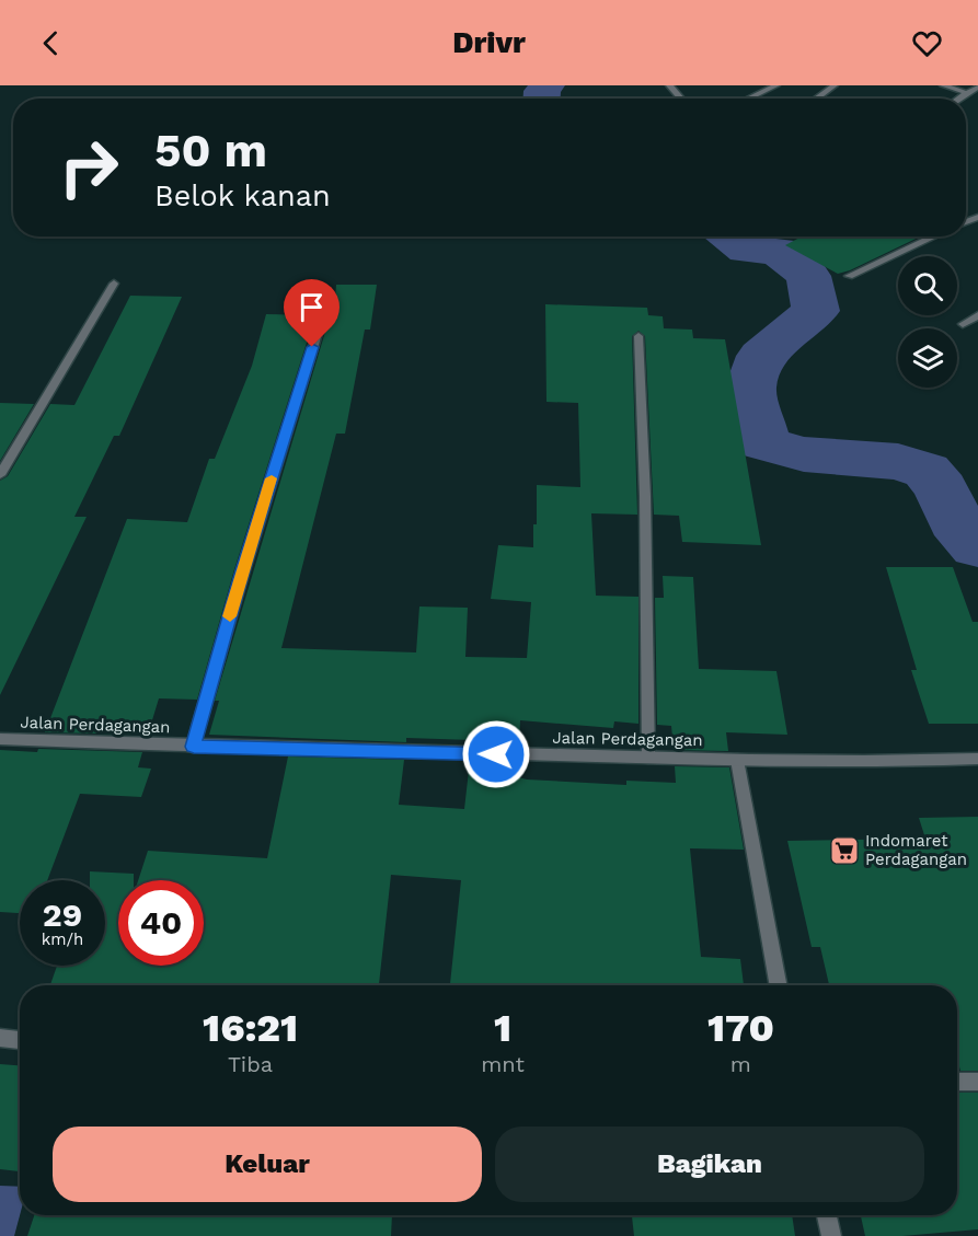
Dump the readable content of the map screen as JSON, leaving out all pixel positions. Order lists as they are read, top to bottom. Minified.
{"streets":{"street":["Jalan Perdagangan"]},"places":{"supermarket":["Indomaret Perdagangan"]},"page":{"header":"Drivr","turn":["50 m","Belok kanan"],"speed":"29 km/h","limit":"40","eta":["16:21","Tiba","1","mnt","170","m"],"buttons":["Keluar","Bagikan"]}}
